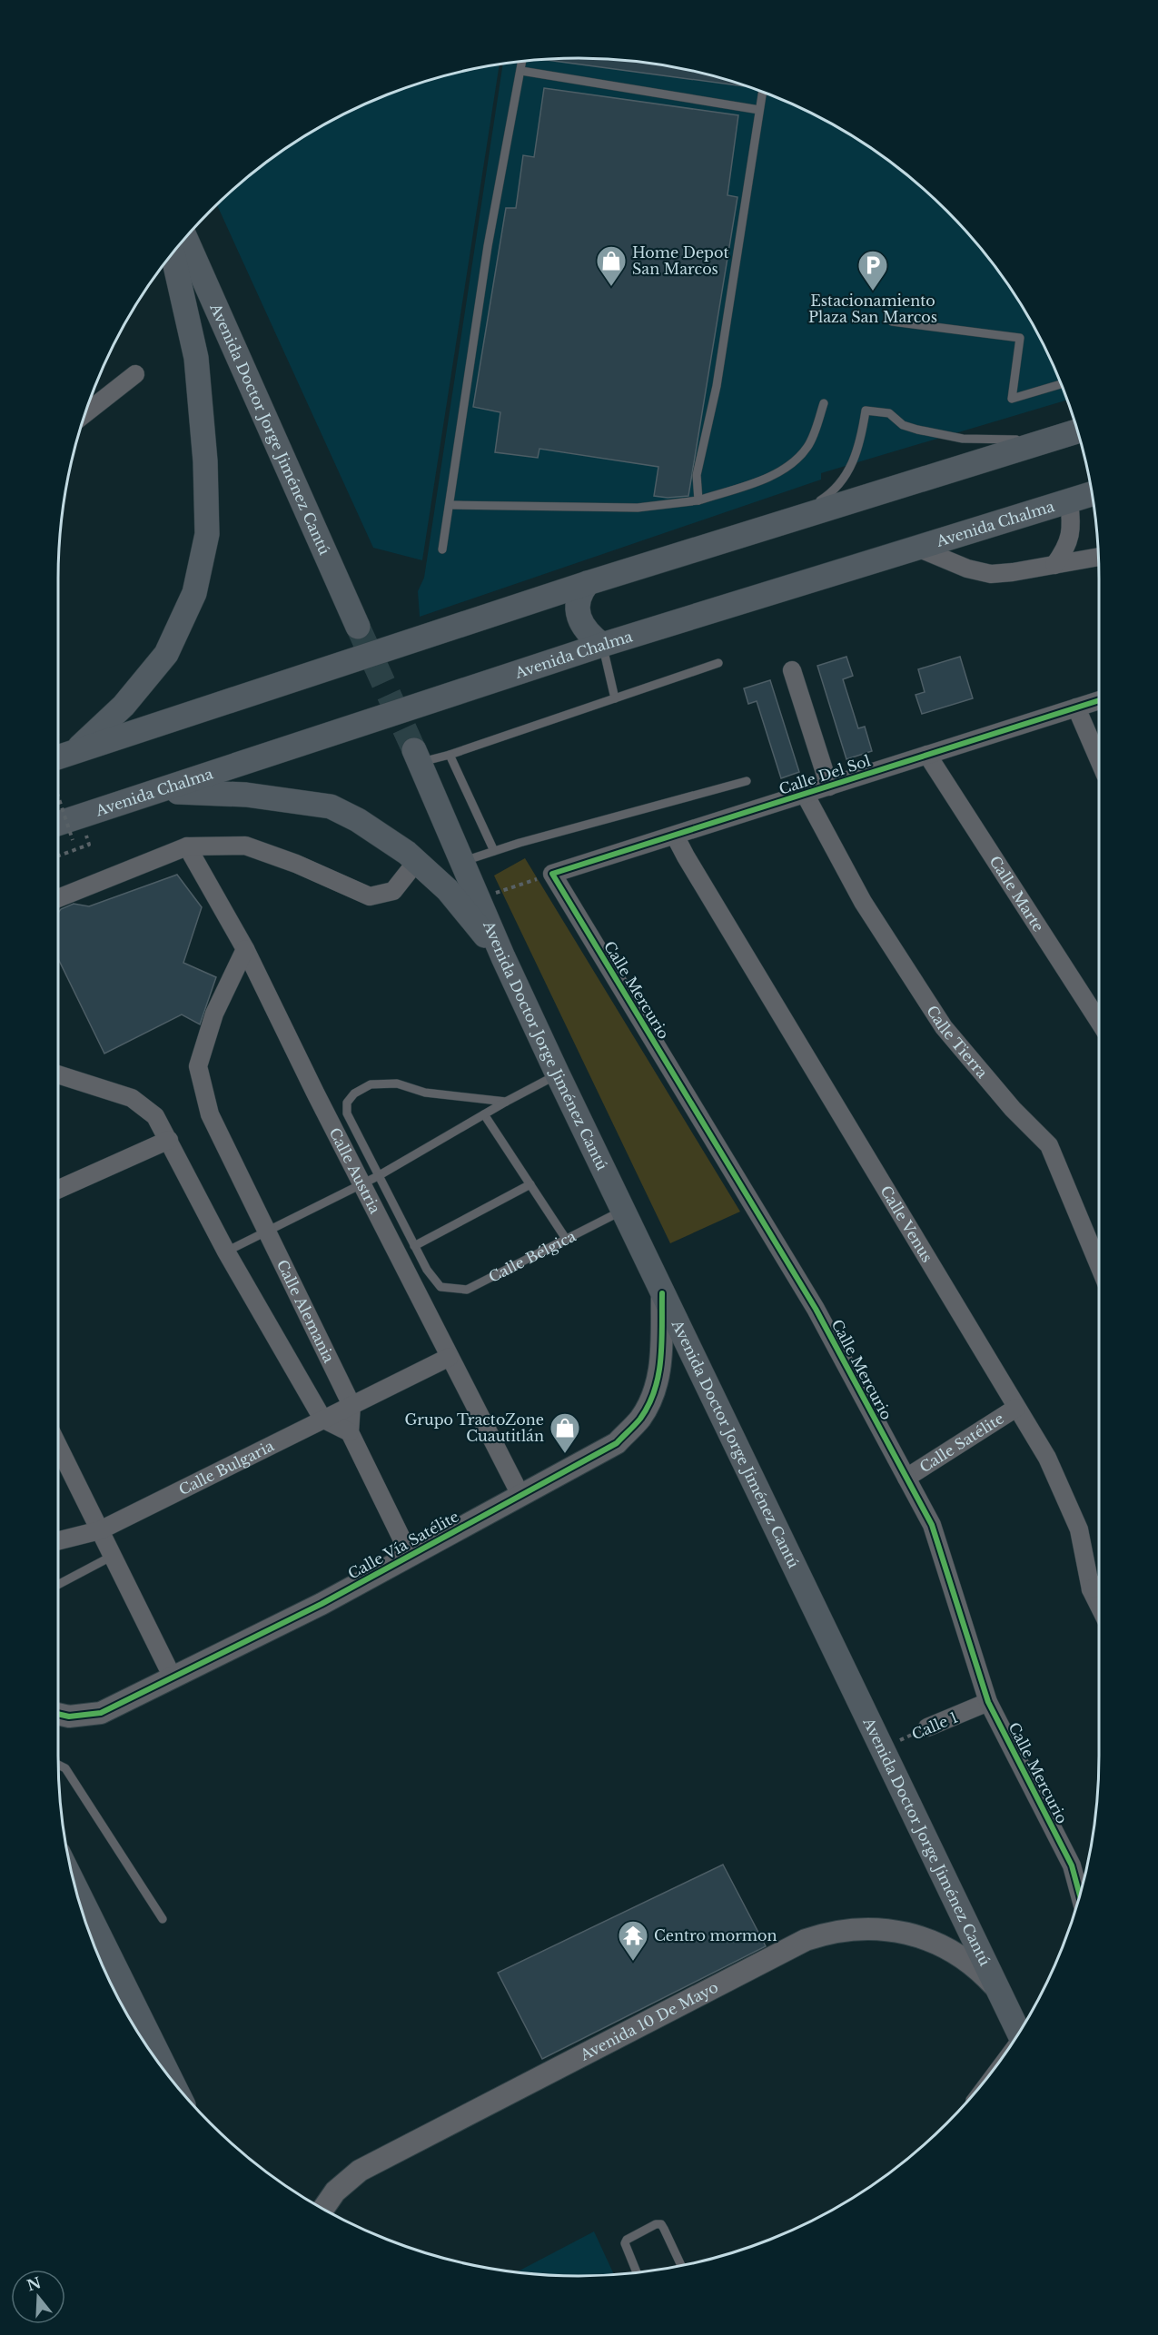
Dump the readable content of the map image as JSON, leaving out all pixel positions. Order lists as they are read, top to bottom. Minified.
{"streets":{"main road":["Avenida Doctor Jorge Jiménez Cantú","Avenida Chalma"],"street":["Calle Del Sol","Calle Marte","Calle Mercurio","Calle Tierra","Calle Austria","Calle Venus","Calle Alemania","Calle Satélite","Calle Bulgaria","Calle Vía Satélite","Calle 1","Avenida 10 De Mayo"],"lane":["Calle Bélgica"]},"crossings":[["Avenida Doctor Jorge Jiménez Cantú","Calle Bélgica"],["Avenida Doctor Jorge Jiménez Cantú","Calle Vía Satélite"],["Avenida Doctor Jorge Jiménez Cantú","Calle 1"],["Avenida Doctor Jorge Jiménez Cantú","Avenida 10 De Mayo"],["Calle Del Sol","Calle Marte"],["Calle Del Sol","Calle Mercurio"],["Calle Del Sol","Calle Tierra"],["Calle Del Sol","Calle Venus"],["Calle Mercurio","Calle Satélite"],["Calle Mercurio","Calle 1"],["Calle Austria","Calle Alemania"],["Calle Austria","Calle Bulgaria"],["Calle Austria","Calle Vía Satélite"],["Calle Venus","Calle Satélite"],["Calle Alemania","Calle Bulgaria"],["Calle Alemania","Calle Vía Satélite"]],"places":{"shop":["Home Depot San Marcos","Grupo TractoZone Cuautitlán"],"parking":["Estacionamiento Plaza San Marcos"],"temple":["Centro mormon"]},"north":"top"}
